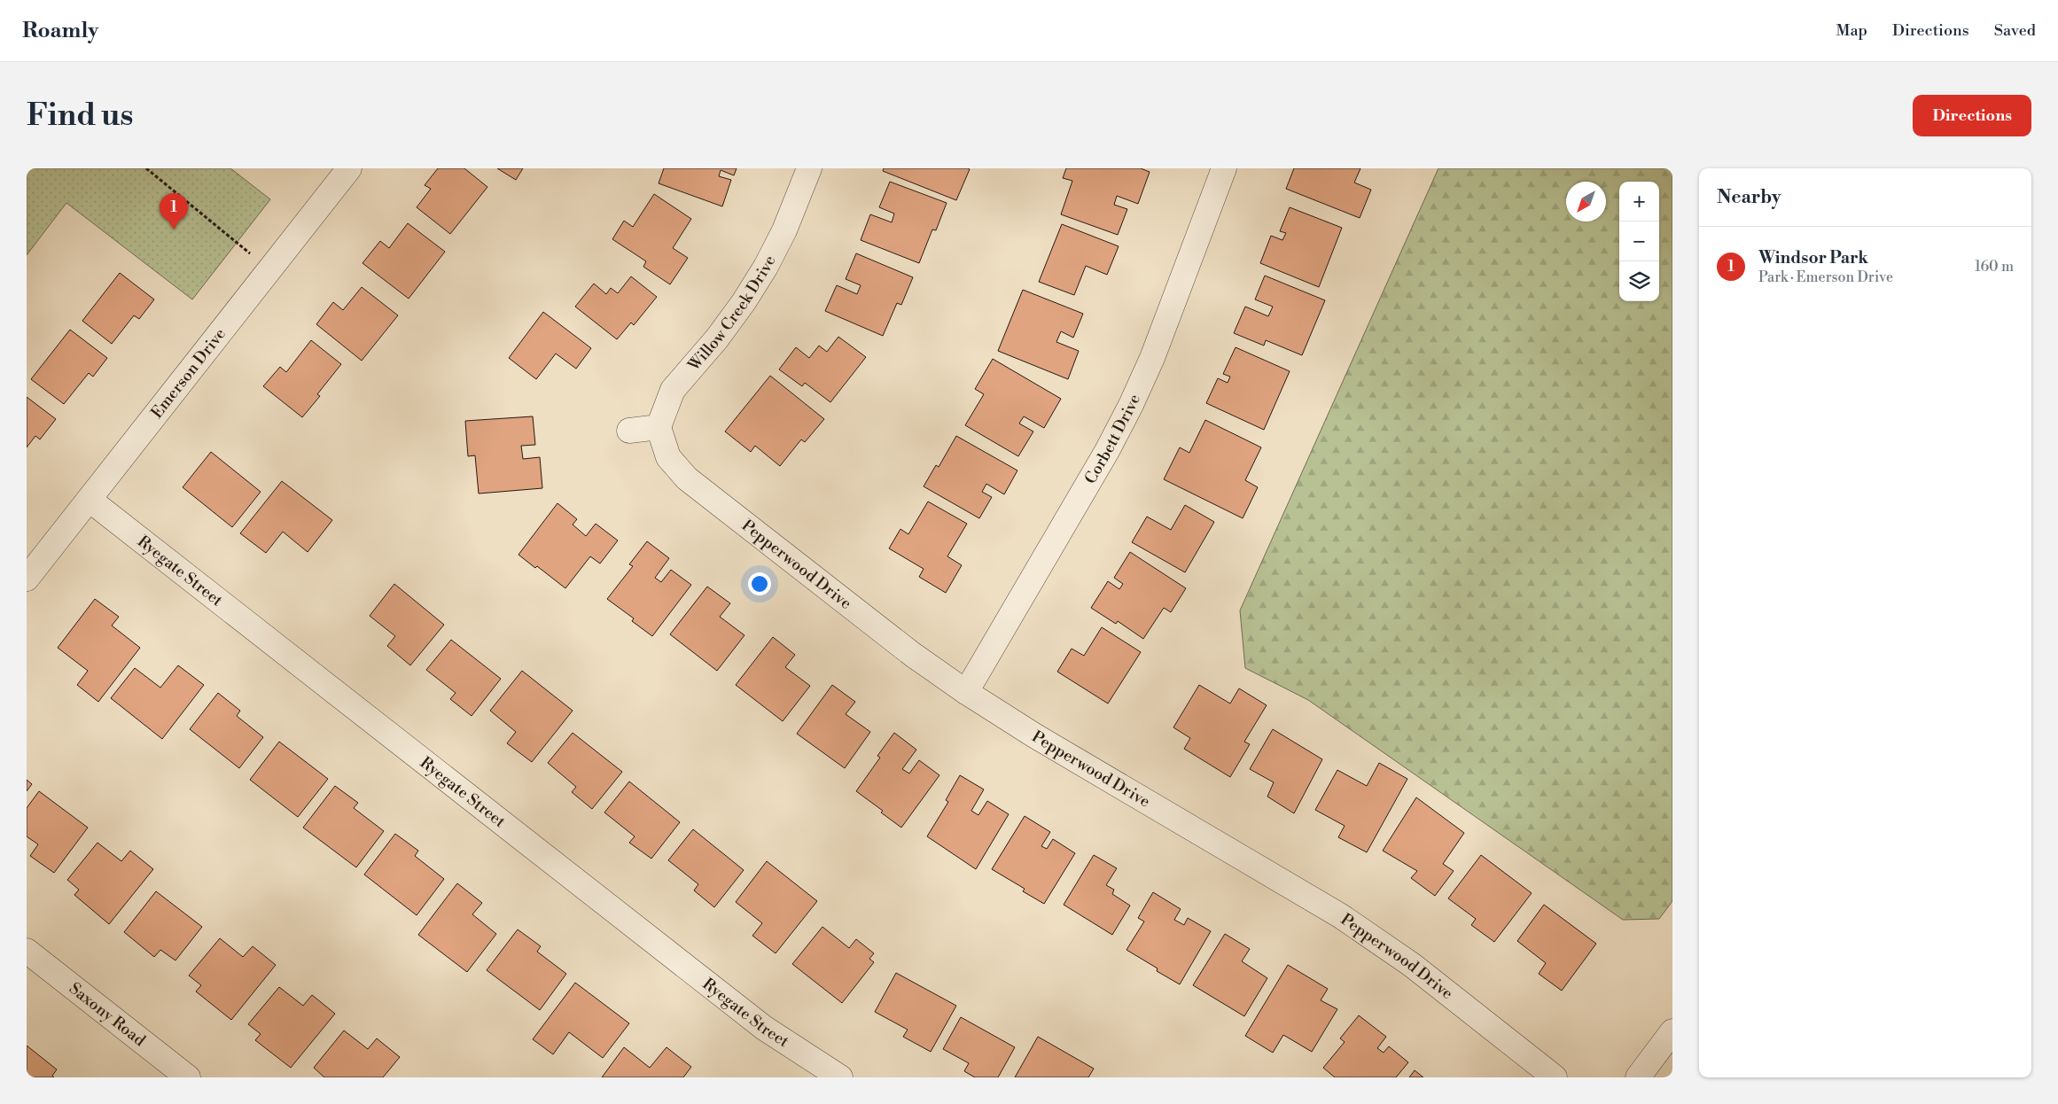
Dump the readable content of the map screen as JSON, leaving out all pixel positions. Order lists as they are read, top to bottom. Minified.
{"streets":{"street":["Willow Creek Drive","Emerson Drive","Corbett Drive","Pepperwood Drive","Ryegate Street","Saxony Road"]},"crossings":[["Willow Creek Drive","Pepperwood Drive"],["Emerson Drive","Ryegate Street"],["Corbett Drive","Pepperwood Drive"]],"north":"bottom left","page":{"header":"Roamly","nav":["Map","Directions","Saved"],"buttons":"Directions","title":"Find us","heading":"Nearby","map_buttons":["+","−"],"pins":"1","list":[{"mark":"1","name":"Windsor Park","note":"Park · Emerson Drive","value":"160 m"}]}}
